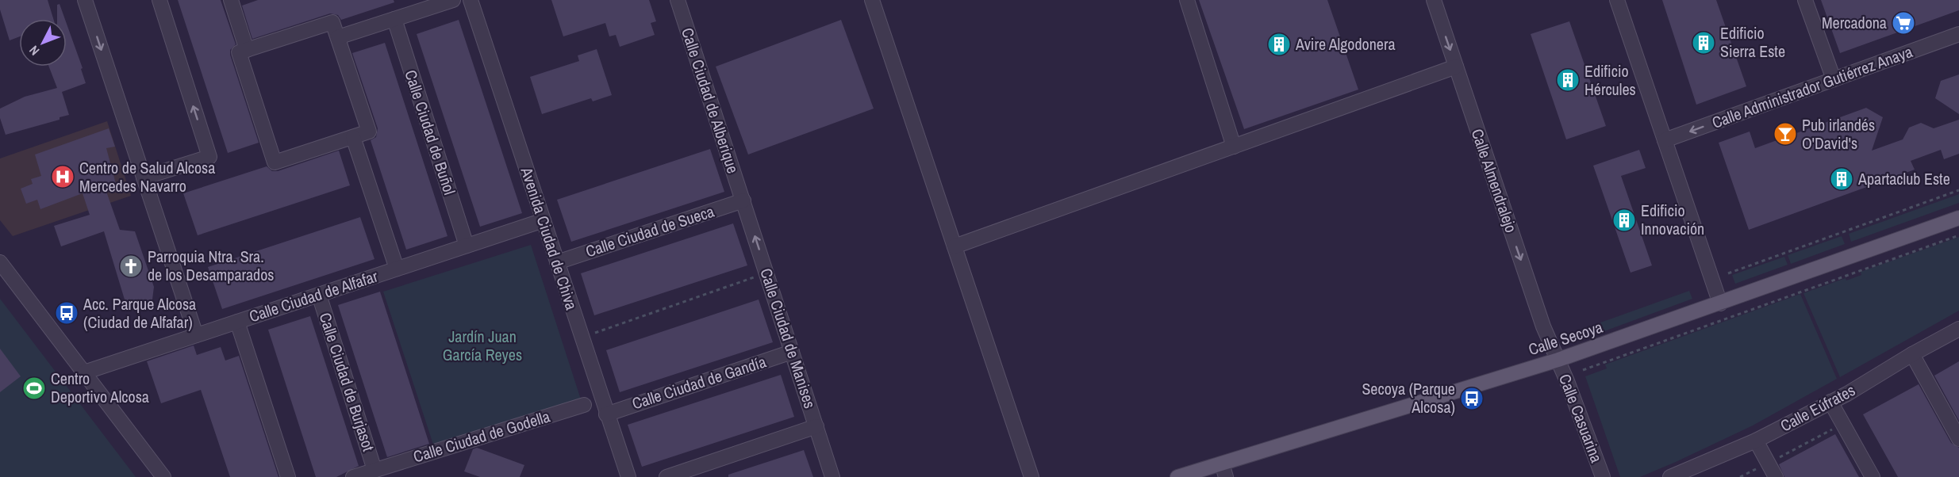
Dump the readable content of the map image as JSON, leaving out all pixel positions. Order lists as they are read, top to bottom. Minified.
{"streets":{"main road":["Calle Secoya"],"street":["Calle Administrador Gutiérrez Anaya","Calle Ciudad de Alberique","Calle Ciudad de Buñol","Calle Almendralejo","Calle Ciudad de Sueca","Avenida Ciudad de Chiva","Calle Ciudad de Alfafar","Calle Ciudad de Manises","Calle Ciudad de Burjasot","Calle Ciudad de Gandía","Calle Eúfrates","Calle Casuarina","Calle Ciudad de Godella"]},"crossings":[["Calle Ciudad de Alberique","Calle Ciudad de Sueca"],["Calle Ciudad de Alberique","Calle Ciudad de Manises"],["Calle Ciudad de Buñol","Calle Ciudad de Alfafar"],["Calle Almendralejo","Calle Secoya"],["Calle Almendralejo","Calle Casuarina"],["Calle Ciudad de Sueca","Avenida Ciudad de Chiva"],["Calle Ciudad de Sueca","Calle Ciudad de Manises"],["Avenida Ciudad de Chiva","Calle Ciudad de Alfafar"],["Avenida Ciudad de Chiva","Calle Ciudad de Gandía"],["Calle Ciudad de Alfafar","Calle Ciudad de Burjasot"],["Calle Ciudad de Manises","Calle Ciudad de Gandía"],["Calle Secoya","Calle Casuarina"],["Calle Ciudad de Burjasot","Calle Ciudad de Godella"]],"one_way":["Calle Administrador Gutiérrez Anaya","Calle Almendralejo"],"parks":["Jardín Juan García Reyes"],"places":{"supermarket":["Mercadona"],"building":["Edificio Sierra Este","Avire Algodonera","Edificio Hércules","Apartaclub Este","Edificio Innovación"],"bar":["Pub irlandés O'David's"],"hospital":["Centro de Salud Alcosa Mercedes Navarro"],"church":["Parroquia Ntra. Sra. de los Desamparados"],"bus stop":["Acc. Parque Alcosa (Ciudad de Alfafar)","Secoya (Parque Alcosa)"],"sports":["Centro Deportivo Alcosa"]},"north":"bottom left"}
